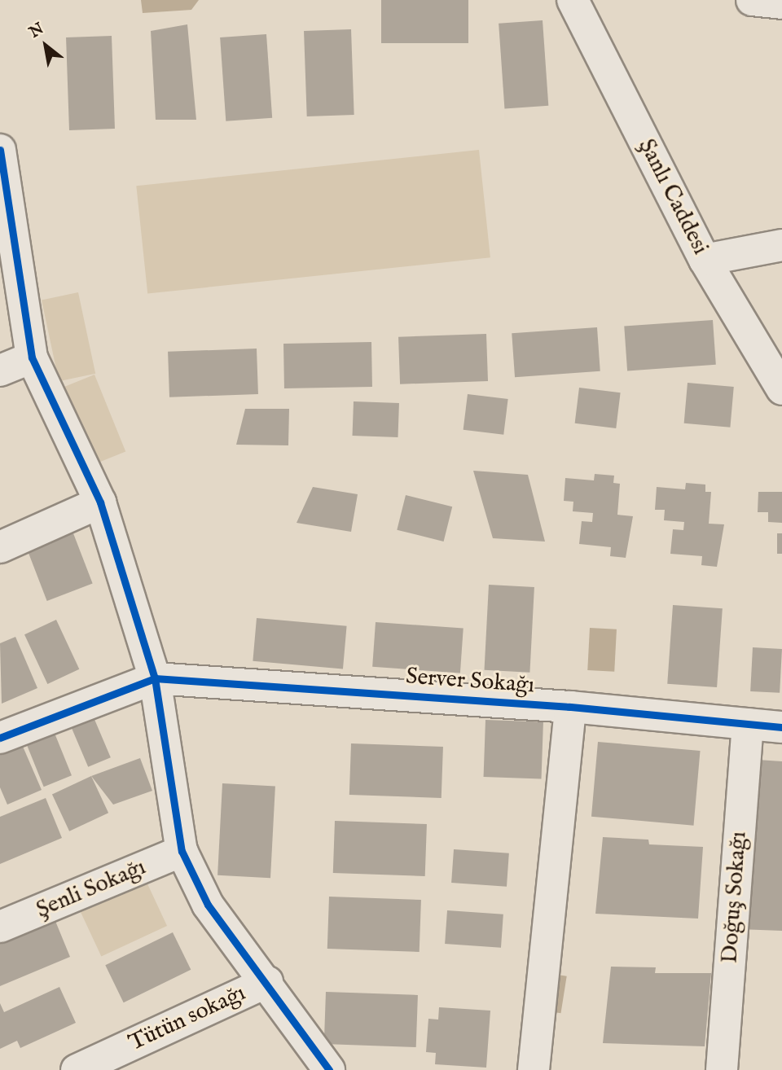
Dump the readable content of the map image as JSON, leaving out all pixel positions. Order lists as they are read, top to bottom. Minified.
{"streets":{"street":["Şanlı Caddesi","Server Sokağı","Şenli Sokağı","Doğuş Sokağı","Tütün sokağı"]},"crossings":[["Server Sokağı","Doğuş Sokağı"]],"north":"top left"}
